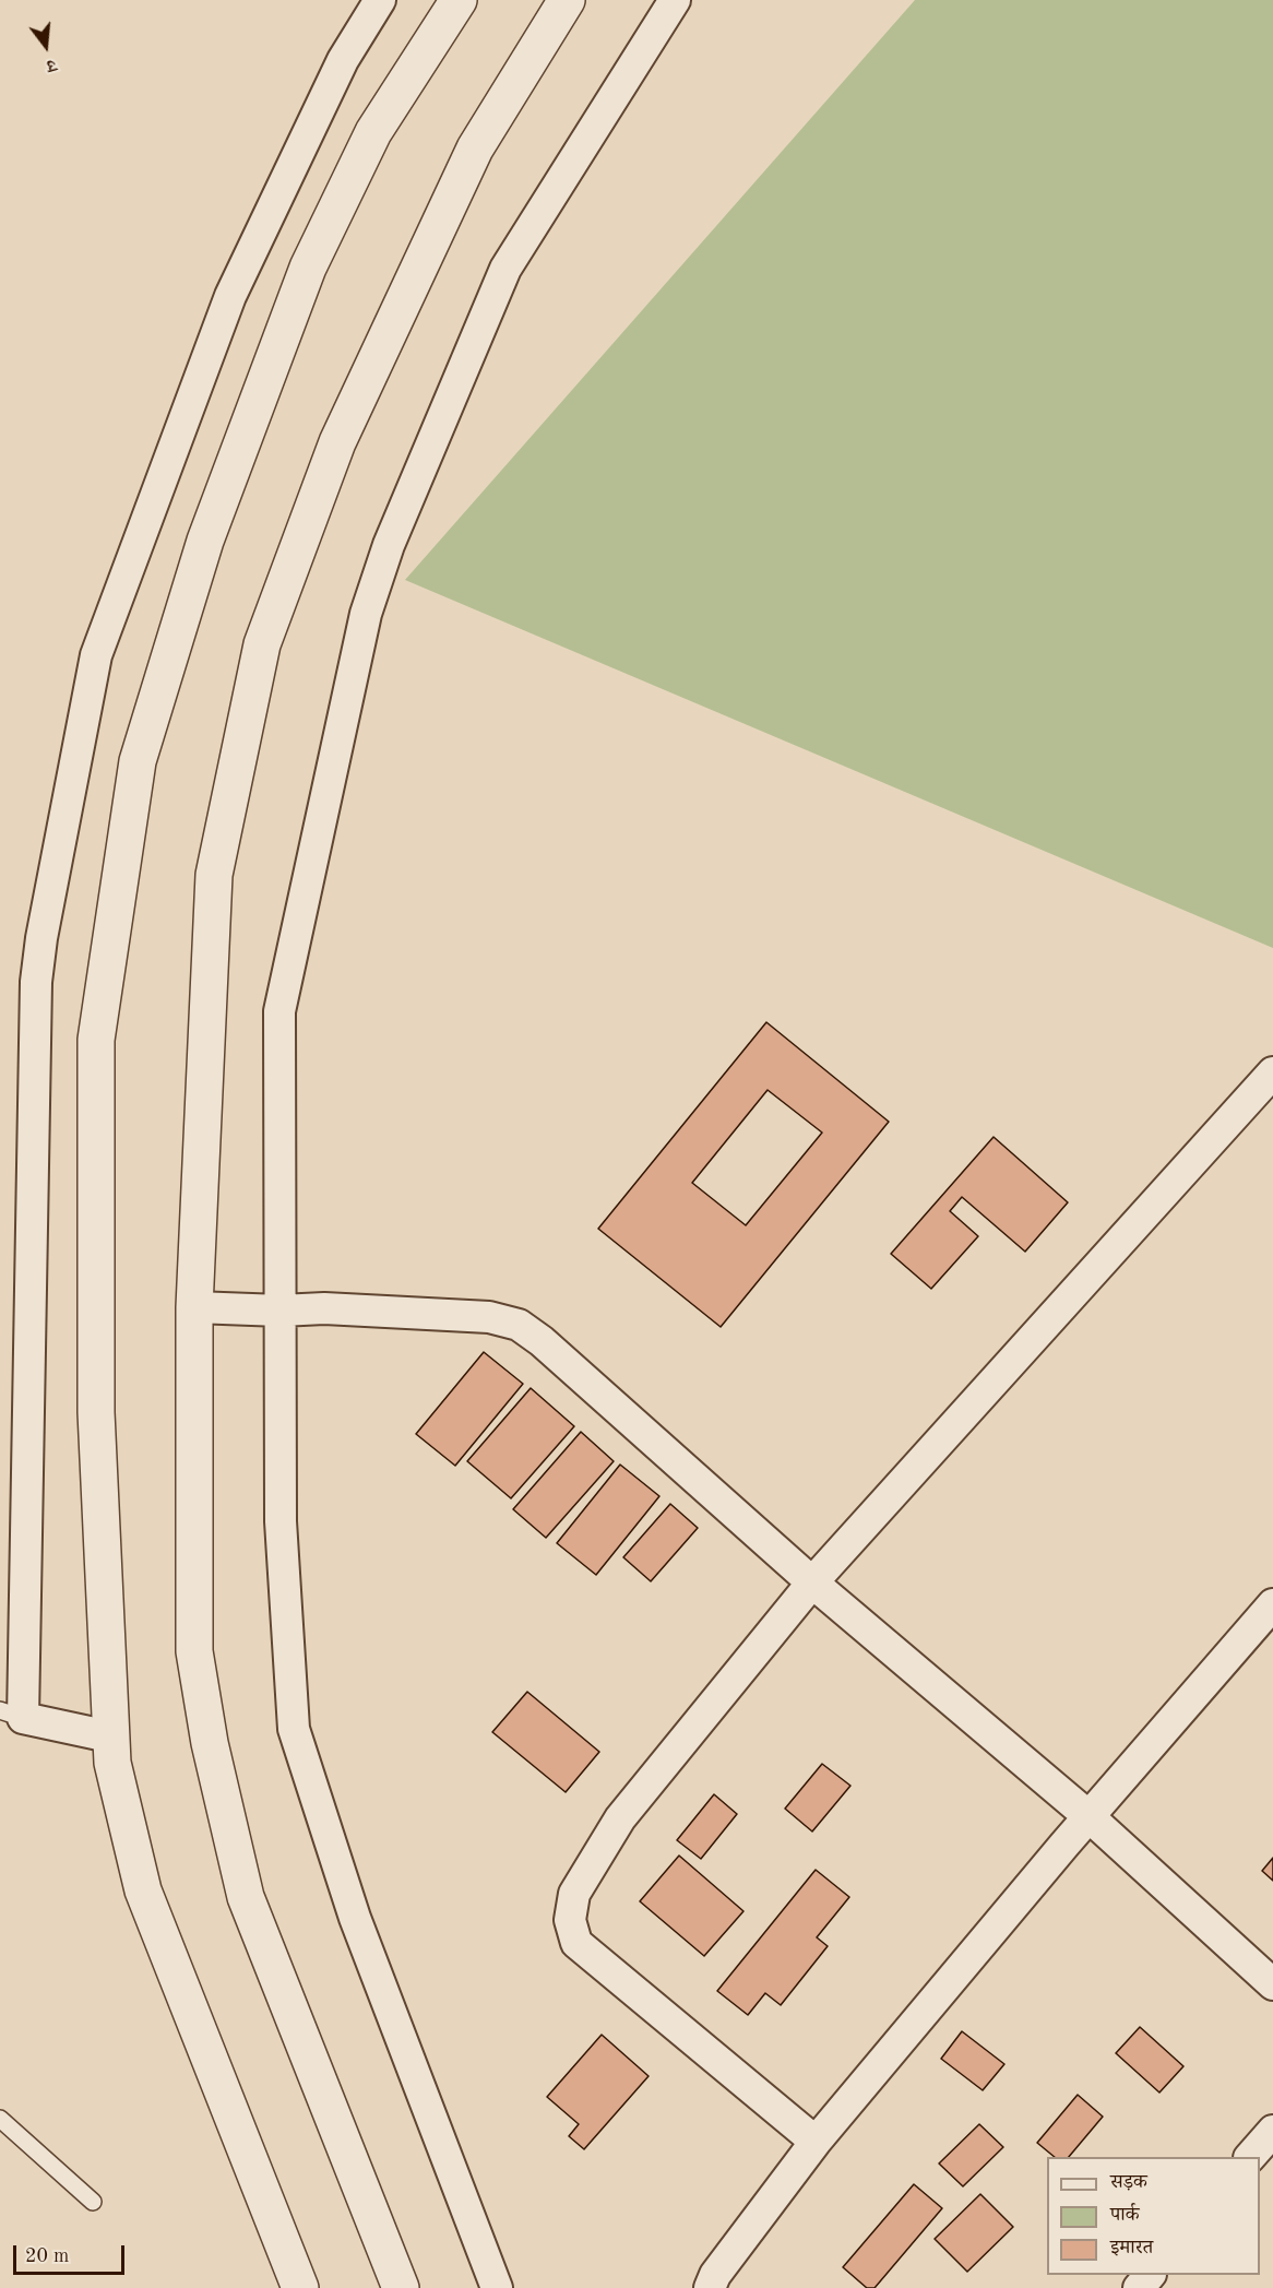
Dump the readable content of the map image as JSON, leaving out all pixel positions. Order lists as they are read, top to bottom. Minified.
{"legend":["सड़क","पार्क","इमारत"],"scale_bar":"20 m","north":"bottom"}
